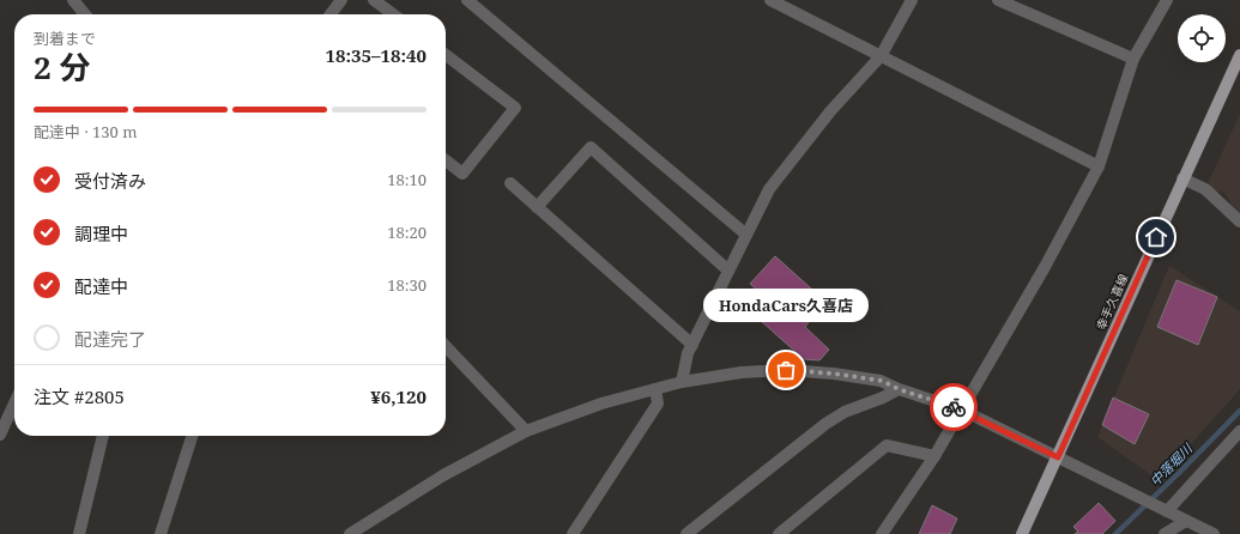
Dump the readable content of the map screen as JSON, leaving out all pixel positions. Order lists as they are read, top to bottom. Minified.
{"streets":{"main road":["幸手久喜線"]},"water":["中落堀川"],"places":["HondaCars久喜店"],"page":{"heading":["2 分","到着まで","18:35–18:40"],"panel":["注文 #2805","¥6,120"],"bar":"配達中 · 130 m","list":[["受付済み","18:10"],["調理中","18:20"],["配達中","18:30"],"配達完了"],"bubble":"HondaCars久喜店"}}
